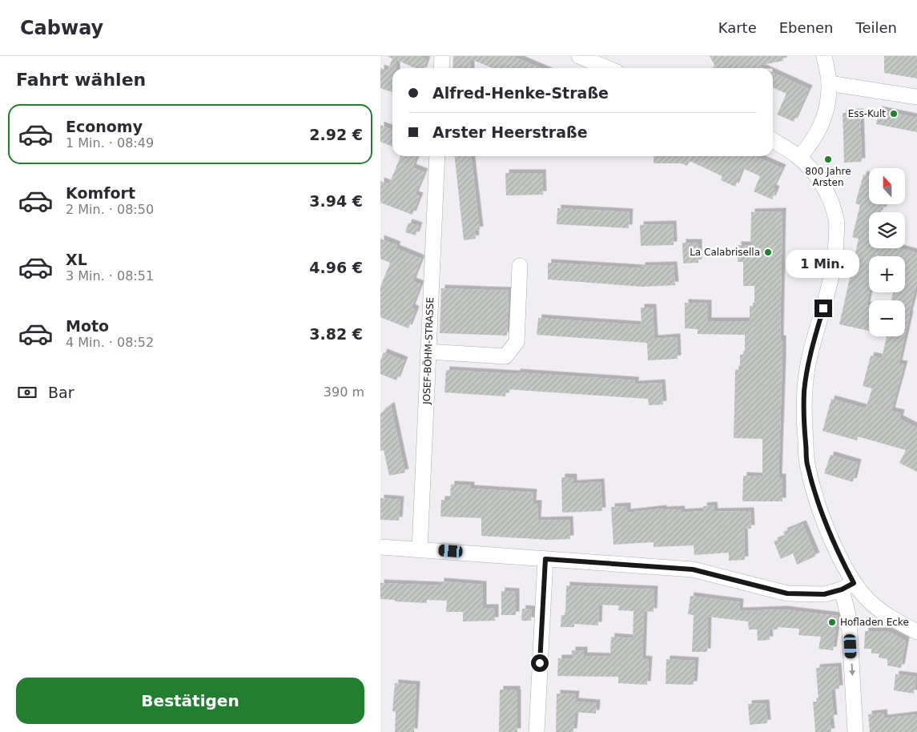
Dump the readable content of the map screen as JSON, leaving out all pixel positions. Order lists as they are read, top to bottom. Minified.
{"streets":{"street":["JOSEF-BÖHM-STRASSE"]},"places":["Ess-Kult","800 Jahre Arsten","La Calabrisella","Hofladen Ecke"],"north":"top","page":{"header":"Cabway","nav":["Karte","Ebenen","Teilen"],"heading":"Fahrt wählen","banner":["Alfred-Henke-Straße","Arster Heerstraße"],"list":[{"name":"Economy","note":"1 Min. · 08:49","value":"2.92 €"},{"name":"Komfort","note":"2 Min. · 08:50","value":"3.94 €"},{"name":"XL","note":"3 Min. · 08:51","value":"4.96 €"},{"name":"Moto","note":"4 Min. · 08:52","value":"3.82 €"}],"map_buttons":["+","−"],"bubble":"1 Min.","pay":["Bar","390 m"],"buttons":"Bestätigen"}}
